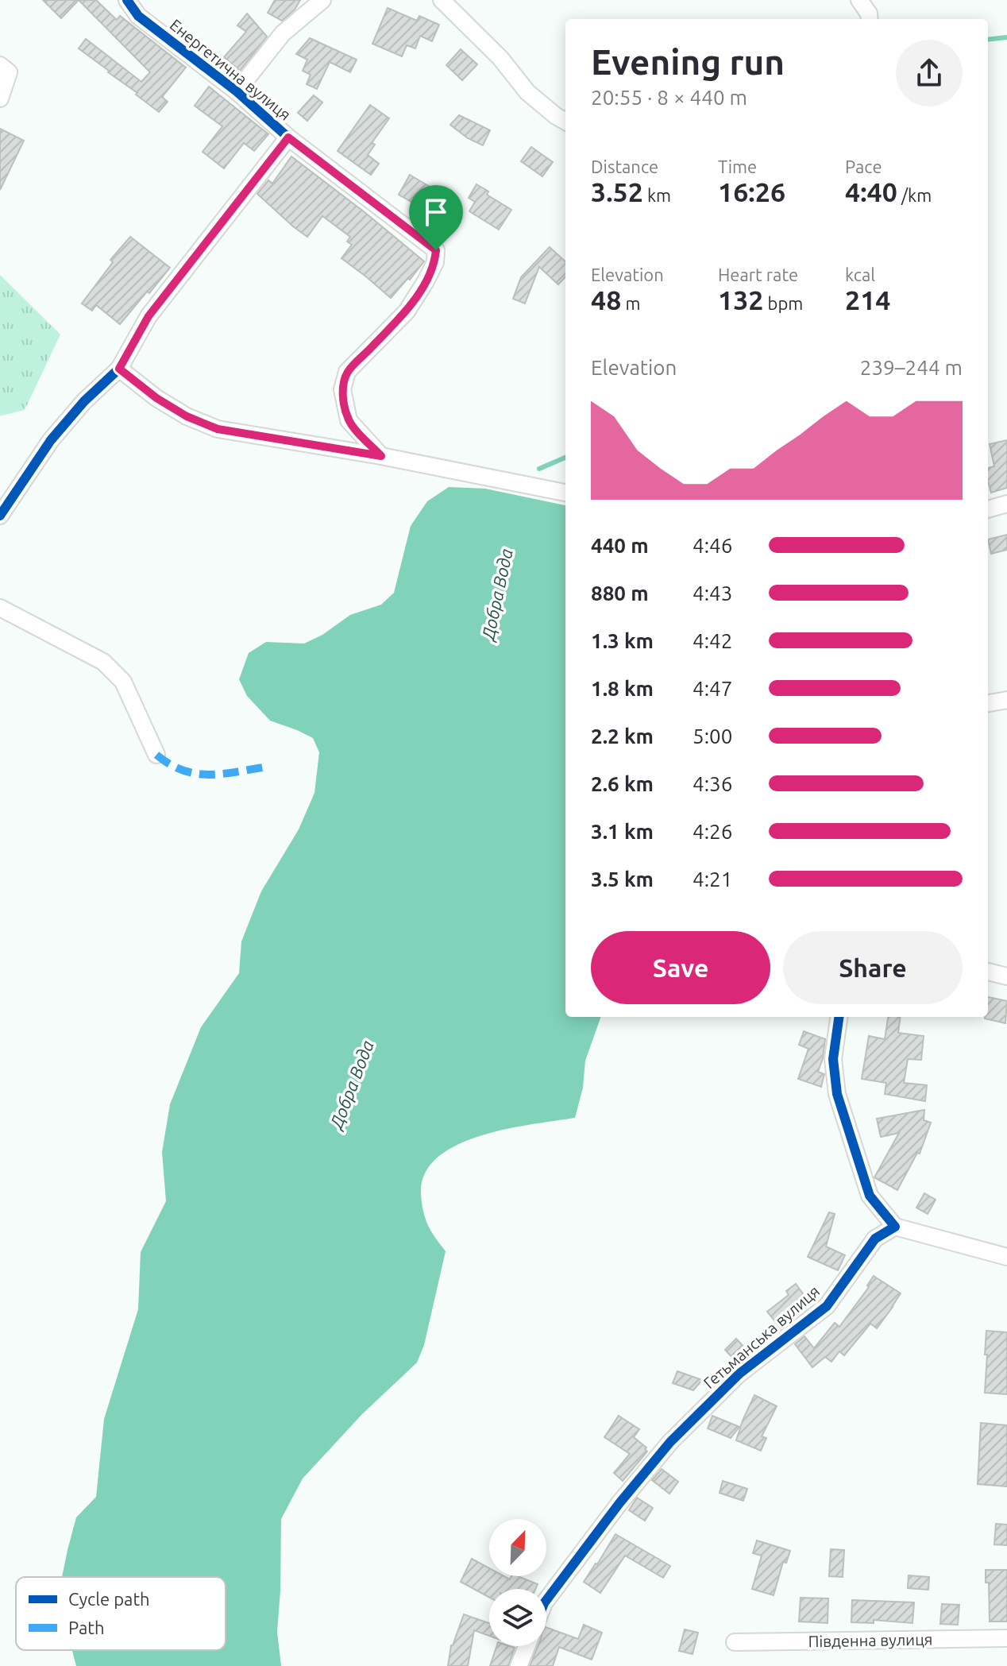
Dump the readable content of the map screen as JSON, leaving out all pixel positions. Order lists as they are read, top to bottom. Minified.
{"streets":{"street":["Енергетична вулиця","Гетьманська вулиця","Південна вулиця"]},"water":["Добра Вода"],"legend":["Cycle path","Path"],"north":"top right","page":{"heading":["Evening run","20:55 · 8 × 440 m"],"stats":[["Distance","3.52 km"],["Time","16:26"],["Pace","4:40 /km"],["Elevation","48 m"],["Heart rate","132 bpm"],["kcal","214"]],"chart":["Elevation","239–244 m"],"list":[{"name":"440 m","note":"4:46"},{"name":"880 m","note":"4:43"},{"name":"1.3 km","note":"4:42"},{"name":"1.8 km","note":"4:47"},{"name":"2.2 km","note":"5:00"},{"name":"2.6 km","note":"4:36"},{"name":"3.1 km","note":"4:26"},{"name":"3.5 km","note":"4:21"}],"buttons":["Save","Share"]}}
